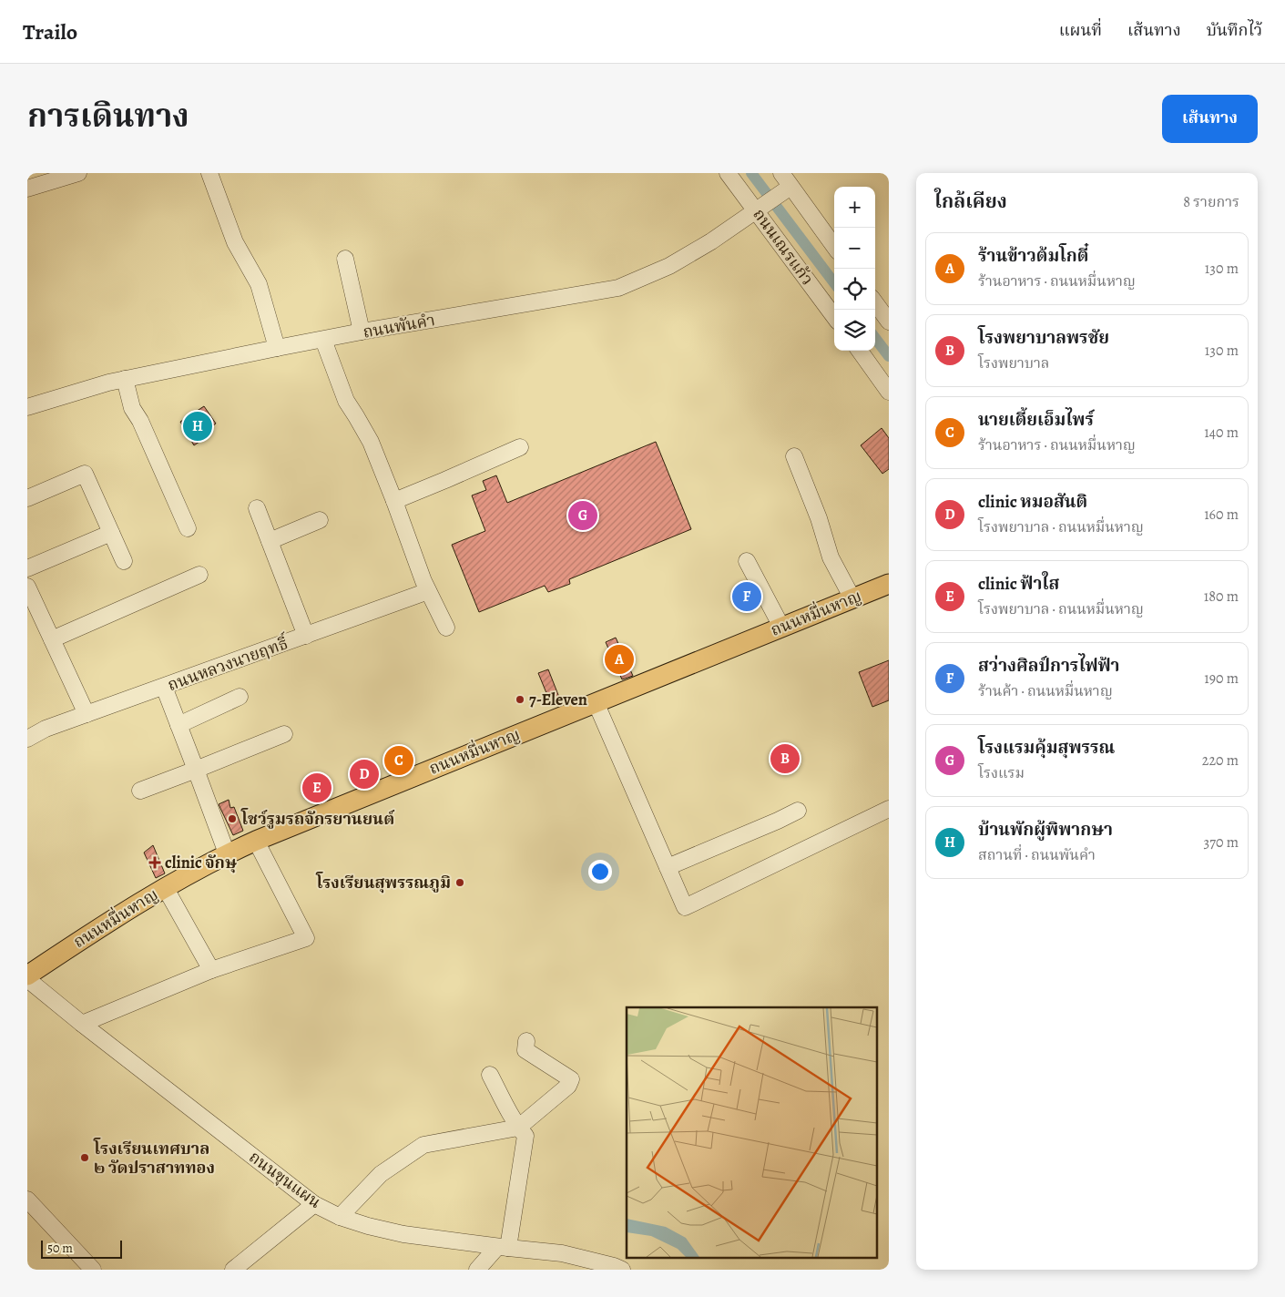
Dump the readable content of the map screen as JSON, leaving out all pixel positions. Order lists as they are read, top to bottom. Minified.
{"streets":{"main road":["ถนนหมื่นหาญ"],"street":["ถนนเณรแก้ว","ถนนพันคำ","ถนนหลวงนายฤทธิ์","ถนนขุนแผน"]},"crossings":[["ถนนเณรแก้ว","ถนนพันคำ"]],"places":{"other":["7-Eleven","โชว์รูมรถจักรยานยนต์","โรงเรียนสุพรรณภูมิ","โรงเรียนเทศบาล ๒ วัดปราสาททอง"],"health":["clinic จักษุ"]},"scale_bar":"50 m","page":{"header":"Trailo","nav":["แผนที่","เส้นทาง","บันทึกไว้"],"title":"การเดินทาง","buttons":"เส้นทาง","heading":["ใกล้เคียง","8 รายการ"],"map_buttons":["+","−"],"list":[{"mark":"A","name":"ร้านข้าวต้มโกตี๋","note":"ร้านอาหาร · ถนนหมื่นหาญ","value":"130 m"},{"mark":"B","name":"โรงพยาบาลพรชัย","note":"โรงพยาบาล","value":"130 m"},{"mark":"C","name":"นายเตี้ยเอ็มไพร์","note":"ร้านอาหาร · ถนนหมื่นหาญ","value":"140 m"},{"mark":"D","name":"clinic หมอสันติ","note":"โรงพยาบาล · ถนนหมื่นหาญ","value":"160 m"},{"mark":"E","name":"clinic ฟ้าใส","note":"โรงพยาบาล · ถนนหมื่นหาญ","value":"180 m"},{"mark":"F","name":"สว่างศิลป์การไฟฟ้า","note":"ร้านค้า · ถนนหมื่นหาญ","value":"190 m"},{"mark":"G","name":"โรงแรมคุ้มสุพรรณ","note":"โรงแรม","value":"220 m"},{"mark":"H","name":"บ้านพักผู้พิพากษา","note":"สถานที่ · ถนนพันคำ","value":"370 m"}],"pins":["H","G","F","A","B","C","D","E"],"scale":"50 m"}}
